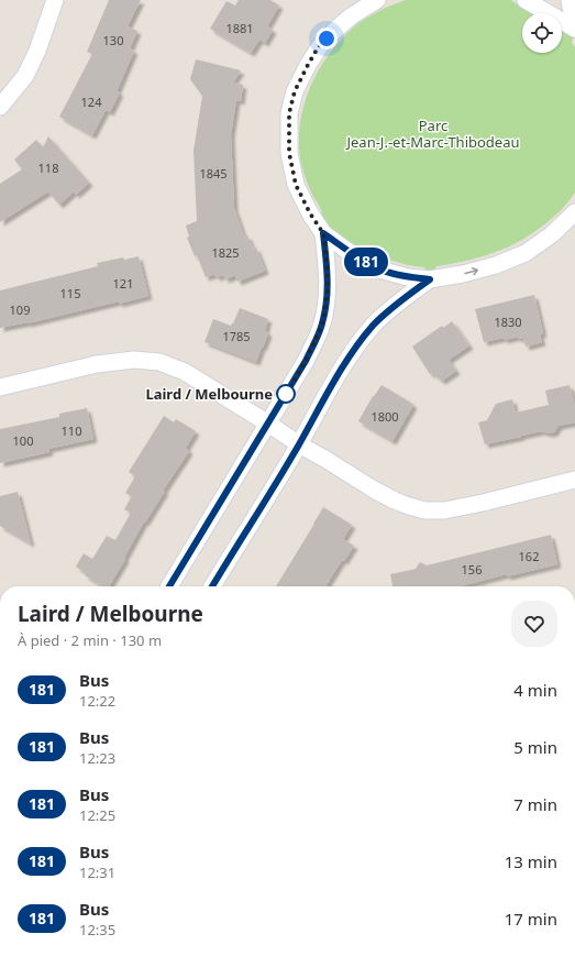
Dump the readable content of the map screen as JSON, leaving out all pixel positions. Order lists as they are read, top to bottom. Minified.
{"parks":["Parc Jean-J.-et-Marc-Thibodeau"],"places":["Laird / Melbourne"],"lines":["bus line 181"],"house_numbers":["1881","130","124","118","1845","1825","121","115","109","1830","1785","1800","110","100","162","156"],"page":{"on_map":"181","heading":["Laird / Melbourne","À pied · 2 min · 130 m"],"list":[{"mark":"181","name":"Bus","note":"12:22","value":"4 min"},{"mark":"181","name":"Bus","note":"12:23","value":"5 min"},{"mark":"181","name":"Bus","note":"12:25","value":"7 min"},{"mark":"181","name":"Bus","note":"12:31","value":"13 min"},{"mark":"181","name":"Bus","note":"12:35","value":"17 min"}]}}
